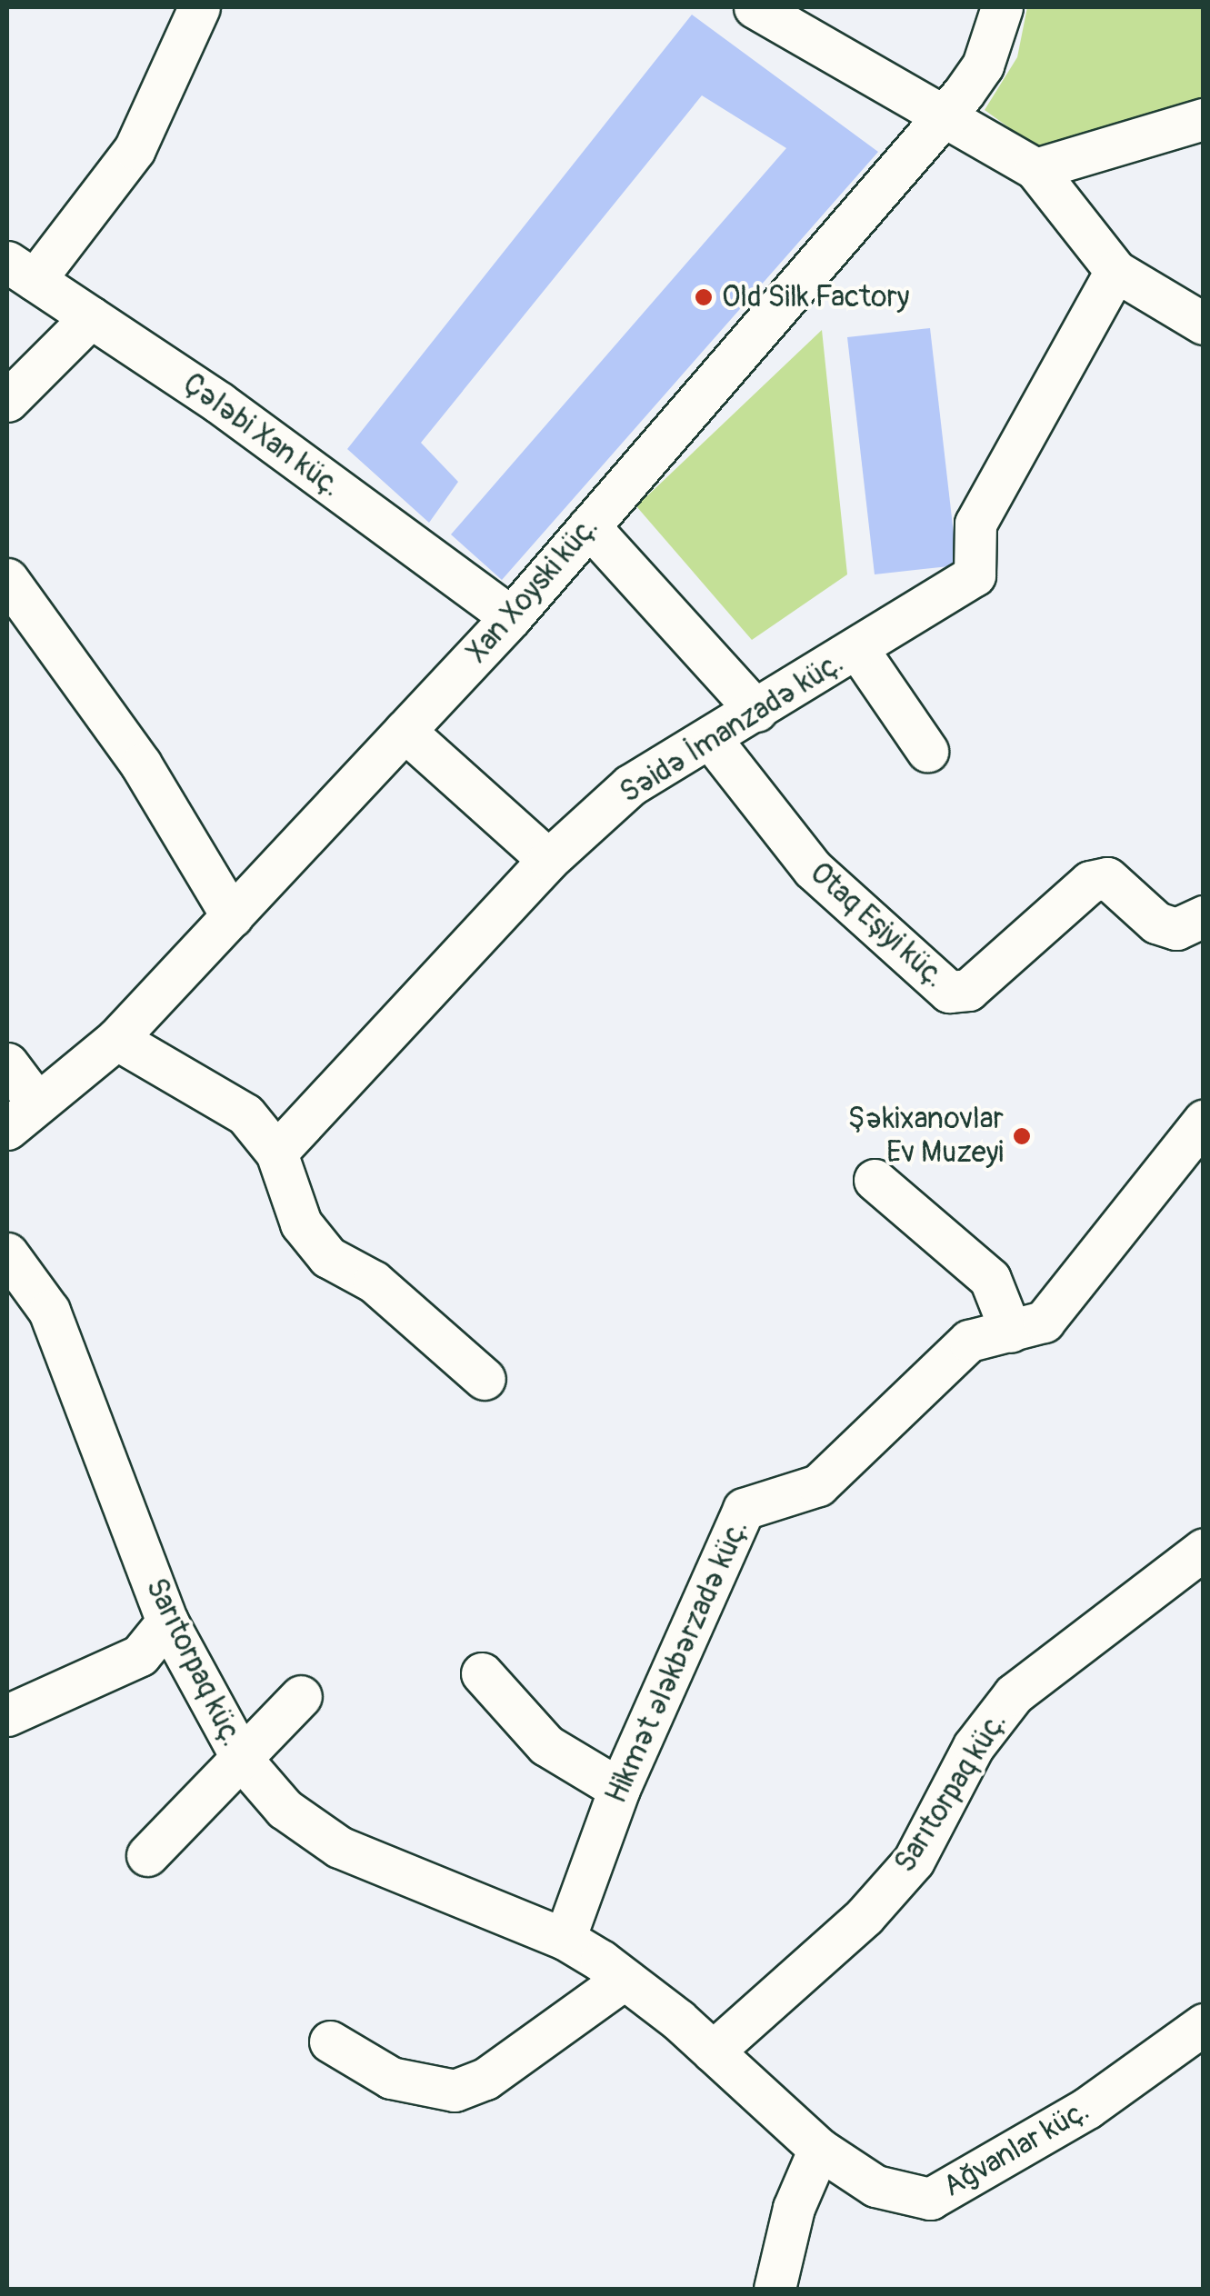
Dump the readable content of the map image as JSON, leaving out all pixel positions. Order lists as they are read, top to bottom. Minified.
{"streets":{"street":["Çələbi Xan küç.","Xan Xoyski küç.","Səidə İmanzadə küç.","Otaq Eşiyi küç.","Hikmət Ələkbərzadə küç.","Sarıtorpaq küç.","Ağvanlar küç."]},"crossings":[["Çələbi Xan küç.","Xan Xoyski küç."],["Səidə İmanzadə küç.","Otaq Eşiyi küç."],["Hikmət Ələkbərzadə küç.","Sarıtorpaq küç."],["Sarıtorpaq küç.","Ağvanlar küç."]],"places":["Old Silk Factory","Şəkixanovlar Ev Muzeyi"]}
